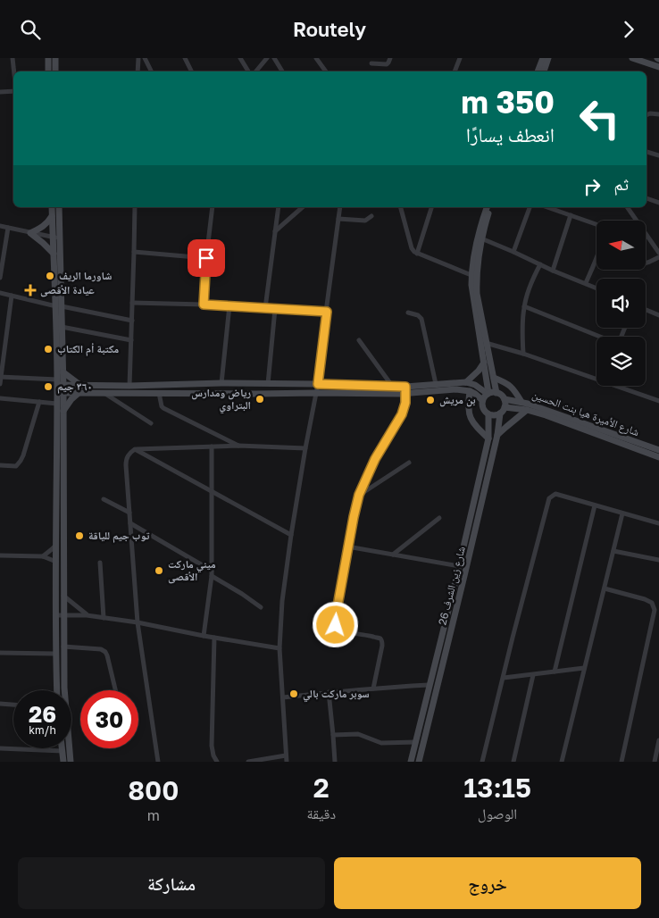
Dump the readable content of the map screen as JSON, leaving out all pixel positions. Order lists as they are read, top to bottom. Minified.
{"streets":{"street":["شارع الأميرة هيا بنت الحسين","شارع زين الشرف 26"]},"crossings":[["شارع الأميرة هيا بنت الحسين","شارع زين الشرف 26"]],"places":{"other":["شاورما الريف","مكتبة أم الكتاب","٣٦٠ جيم","رياض ومدارس البتراوي","بن مريش","توب جيم للياقة","ميني ماركت الأقصى","سوبر ماركت بالي"],"health":["عيادة الأقصى"]},"north":"left","page":{"header":"Routely","turn":["350 m","انعطف يسارًا"],"then":"ثم","speed":"26 km/h","limit":"30","eta":["13:15","الوصول","2","دقيقة","800","m"],"buttons":["خروج","مشاركة"]}}
